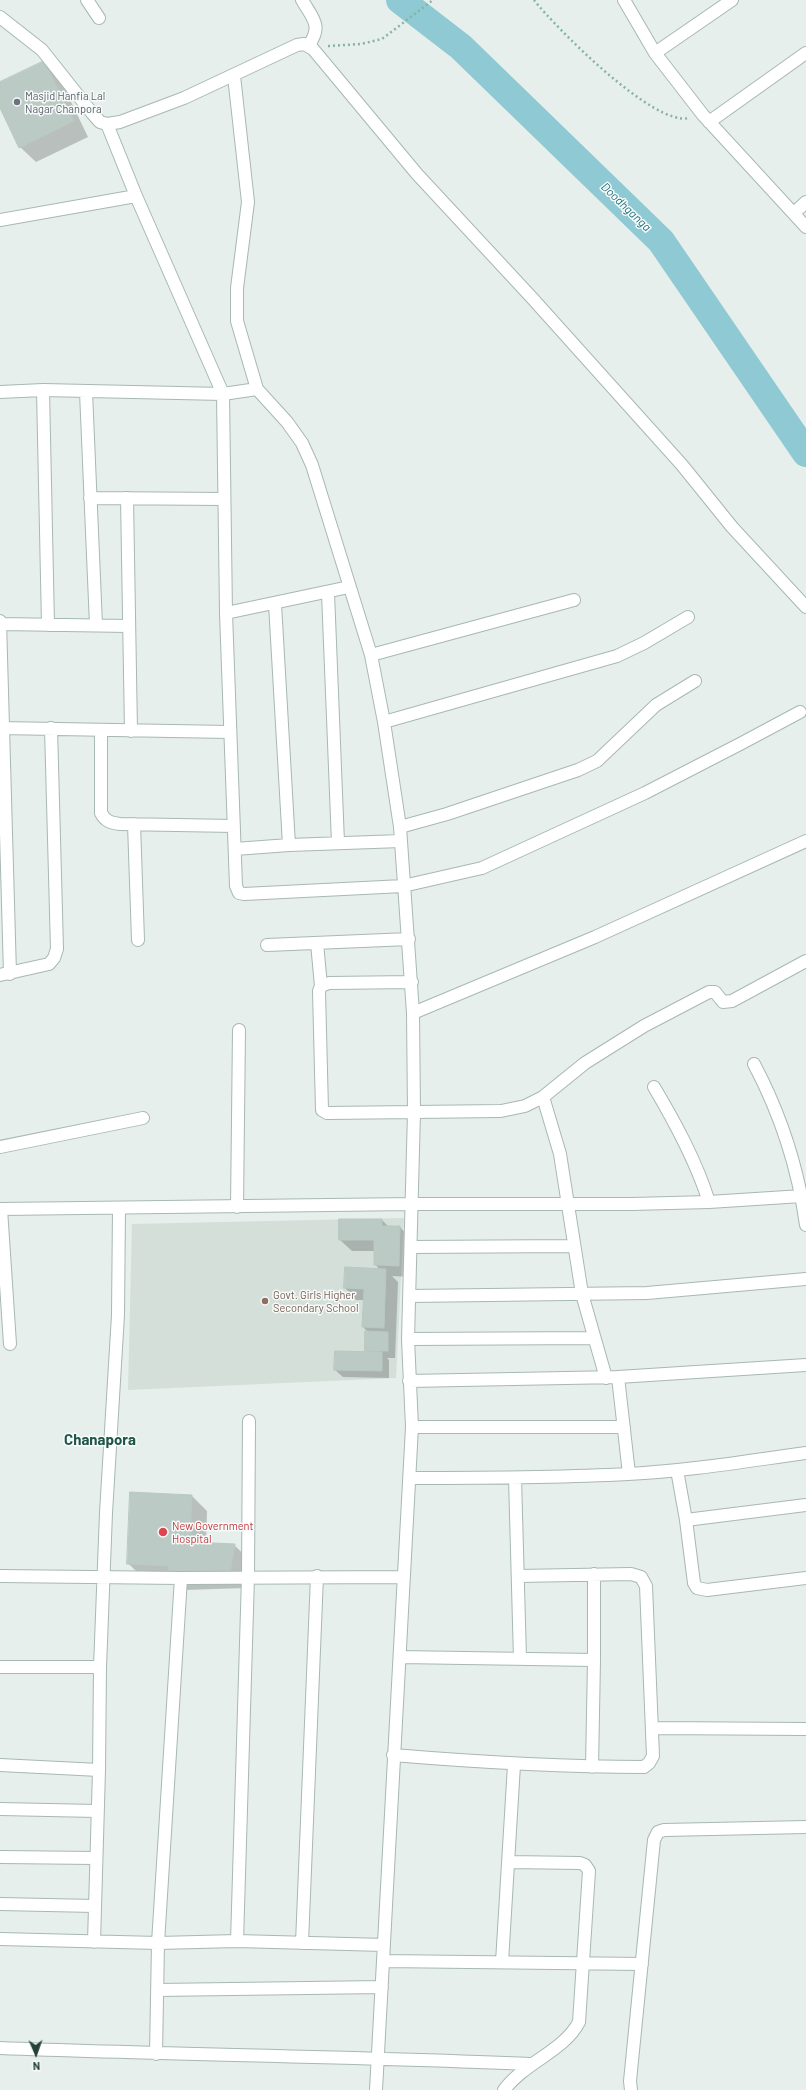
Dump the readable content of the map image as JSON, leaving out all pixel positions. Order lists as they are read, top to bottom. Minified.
{"districts":["Chanapora"],"water":["Doodhganga"],"places":["Masjid Hanfia Lal Nagar Chanpora","Govt. Girls Higher Secondary School","New Government Hospital"],"north":"bottom"}
